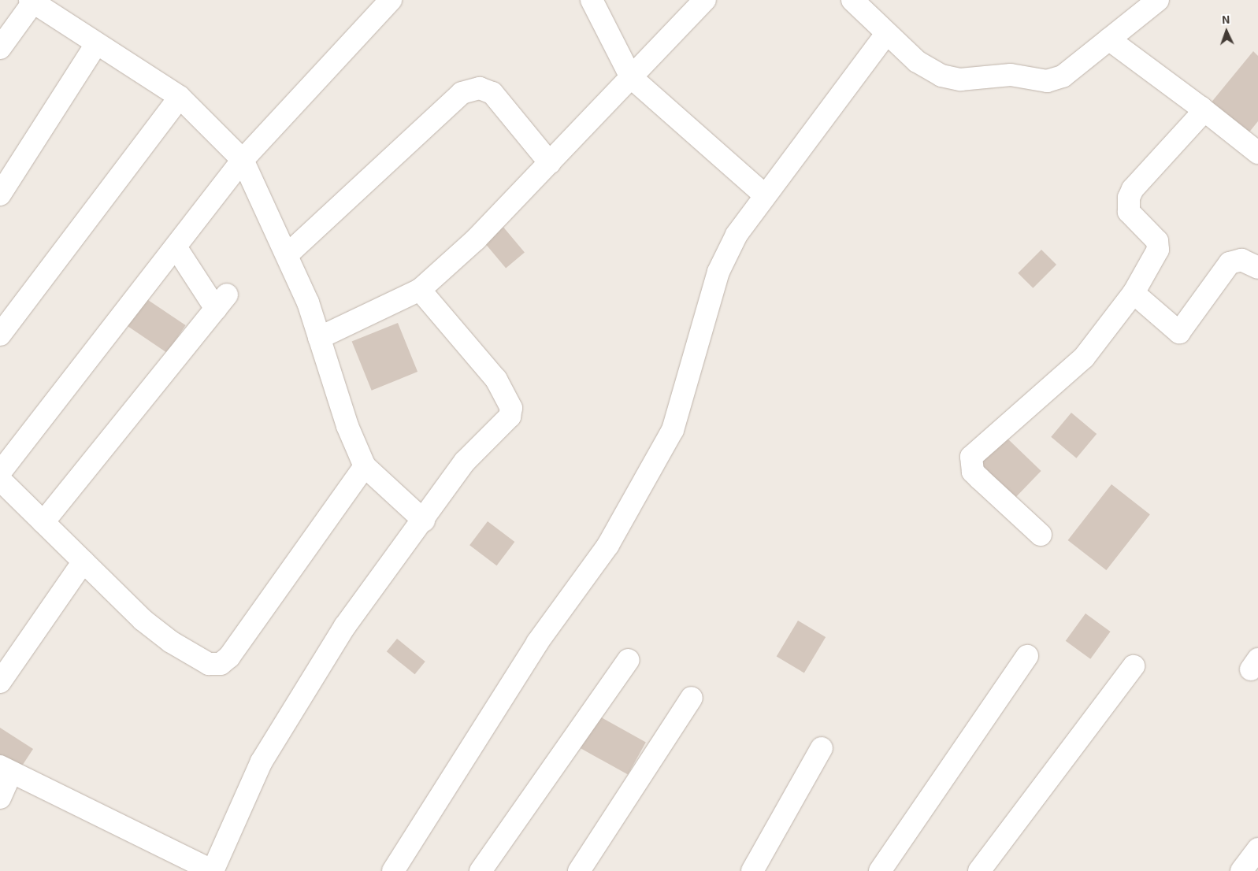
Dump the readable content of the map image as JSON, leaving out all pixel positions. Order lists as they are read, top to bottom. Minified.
{"north":"top"}
